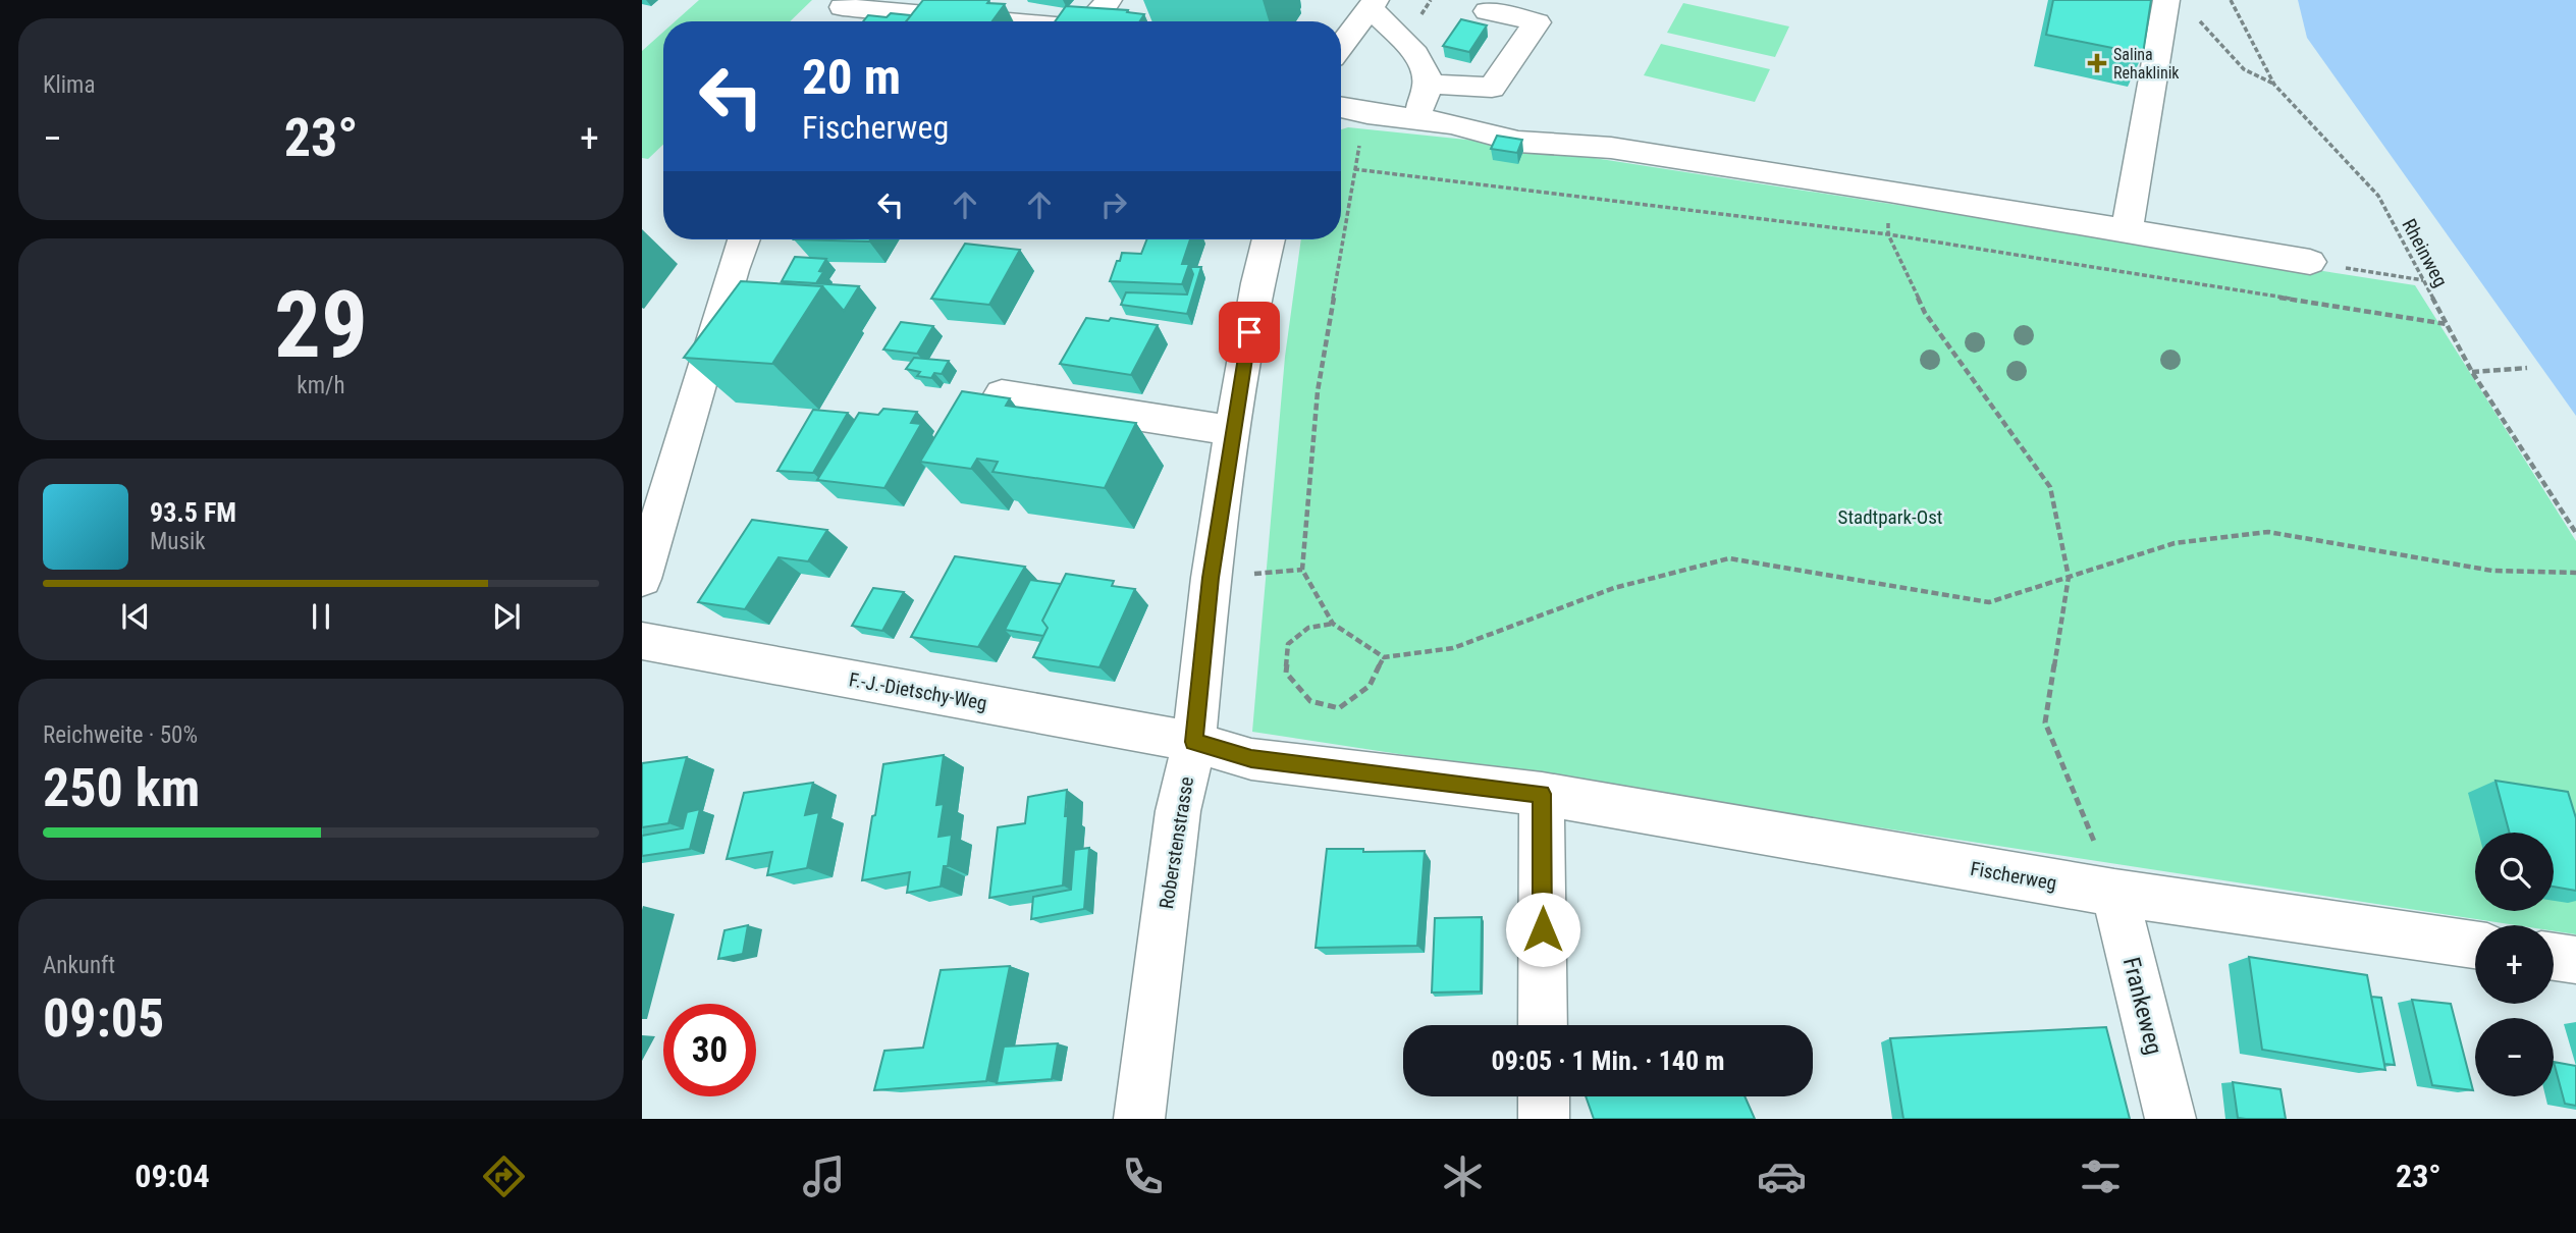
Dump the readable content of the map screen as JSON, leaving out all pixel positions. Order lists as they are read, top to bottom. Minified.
{"streets":{"street":["F.-J.-Dietschy-Weg","Roberstenstrasse","Fischerweg","Frankeweg"],"path":["Rheinweg"]},"crossings":[["F.-J.-Dietschy-Weg","Roberstenstrasse"],["F.-J.-Dietschy-Weg","Fischerweg"],["Roberstenstrasse","Fischerweg"],["Fischerweg","Frankeweg"]],"parks":["Stadtpark-Ost"],"places":{"health":["Salina Rehaklinik"]},"page":{"tile":["Klima",["29","km/h"],["Reichweite · 50%","250 km"],["Ankunft","09:05"]],"turn":["20 m","Fischerweg"],"heat":["−","23°","+"],"song":["93.5 FM","Musik"],"map_buttons":["+","−"],"limit":"30","trip":"09:05 · 1 Min. · 140 m","tabs":["09:04","23°"]}}
